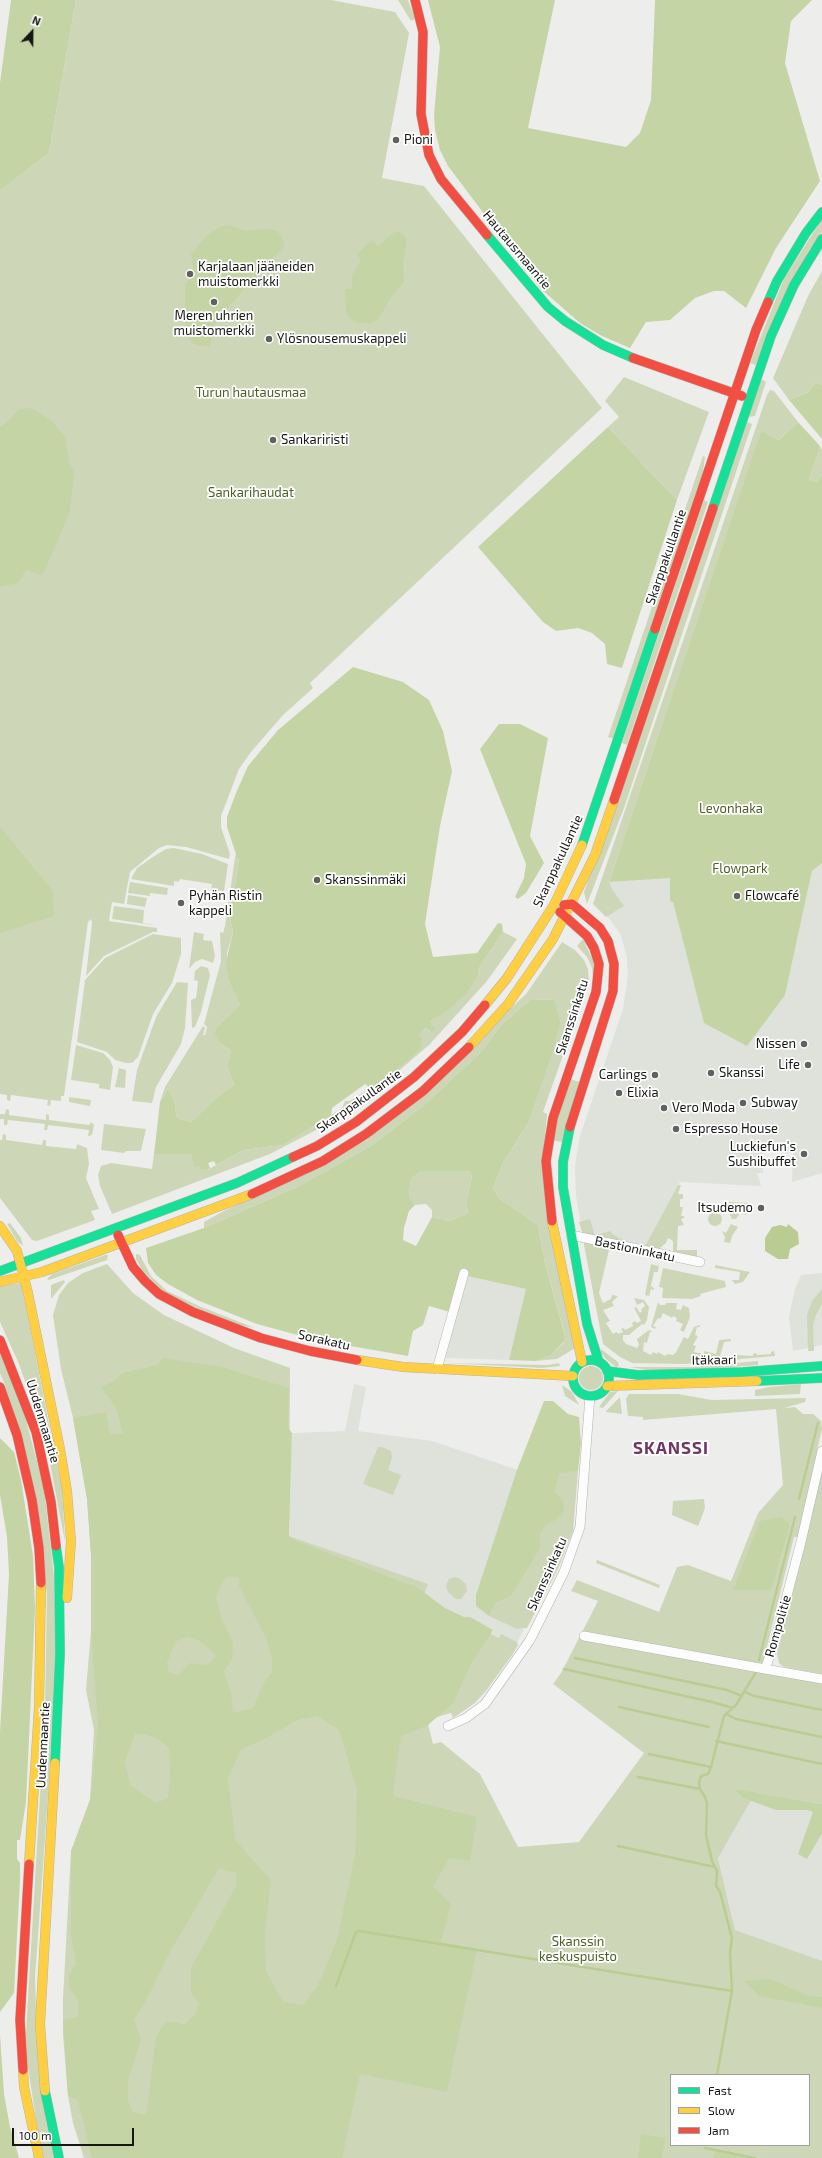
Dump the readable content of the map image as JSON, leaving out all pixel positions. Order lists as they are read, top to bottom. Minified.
{"streets":{"main road":["Hautausmaantie","Skarppakullantie","Skanssinkatu","Sorakatu","Itäkaari","Uudenmaantie"],"street":["Bastioninkatu","Rompolitie"]},"crossings":[["Hautausmaantie","Skarppakullantie"],["Skarppakullantie","Skanssinkatu"],["Skarppakullantie","Sorakatu"],["Skanssinkatu","Sorakatu"],["Skanssinkatu","Itäkaari"],["Sorakatu","Itäkaari"]],"districts":["SKANSSI"],"parks":["Turun hautausmaa","Sankarihaudat","Levonhaka","Flowpark","Skanssin keskuspuisto"],"places":["Pioni","Karjalaan jääneiden muistomerkki","Meren uhrien muistomerkki","Ylösnousemuskappeli","Sankariristi","Skanssinmäki","Flowcafé","Pyhän Ristin kappeli","Nissen","Life","Skanssi","Carlings","Elixia","Subway","Vero Moda","Espresso House","Luckiefun's Sushibuffet","Itsudemo"],"legend":["Fast","Slow","Jam"],"scale_bar":"100 m","north":"top"}
